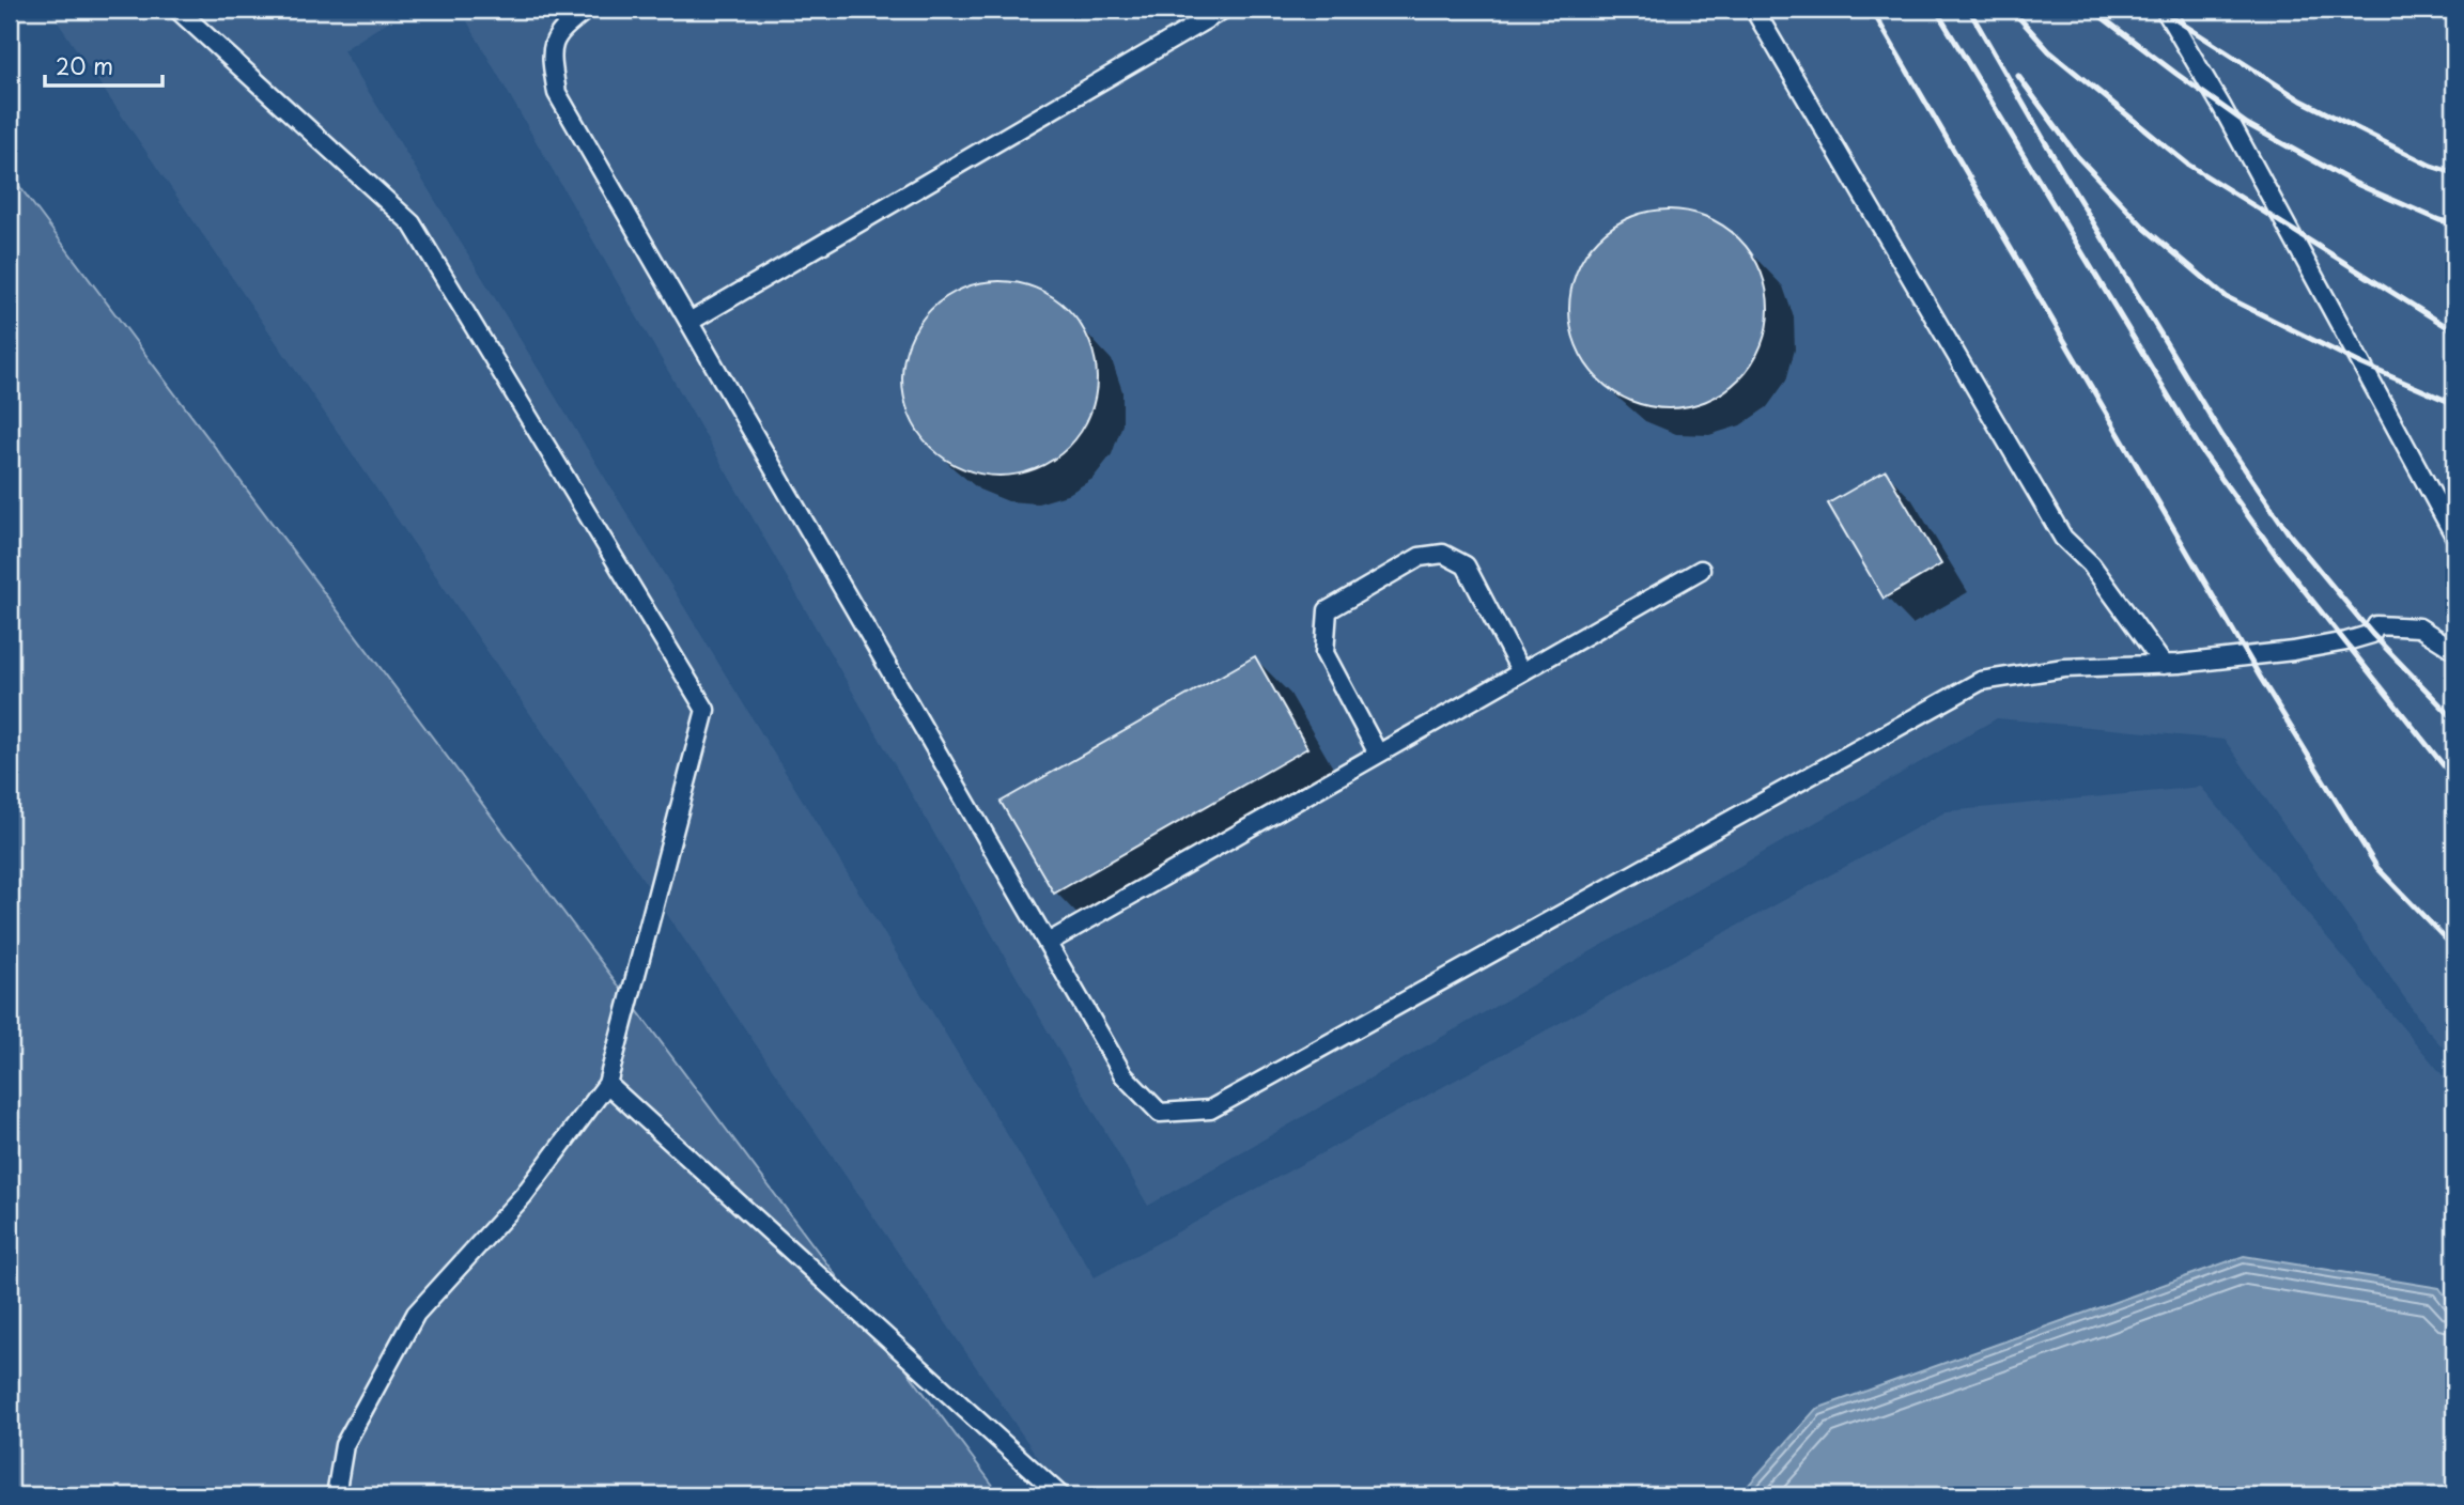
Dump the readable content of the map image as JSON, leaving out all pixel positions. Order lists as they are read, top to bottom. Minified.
{"scale_bar":"20 m"}
